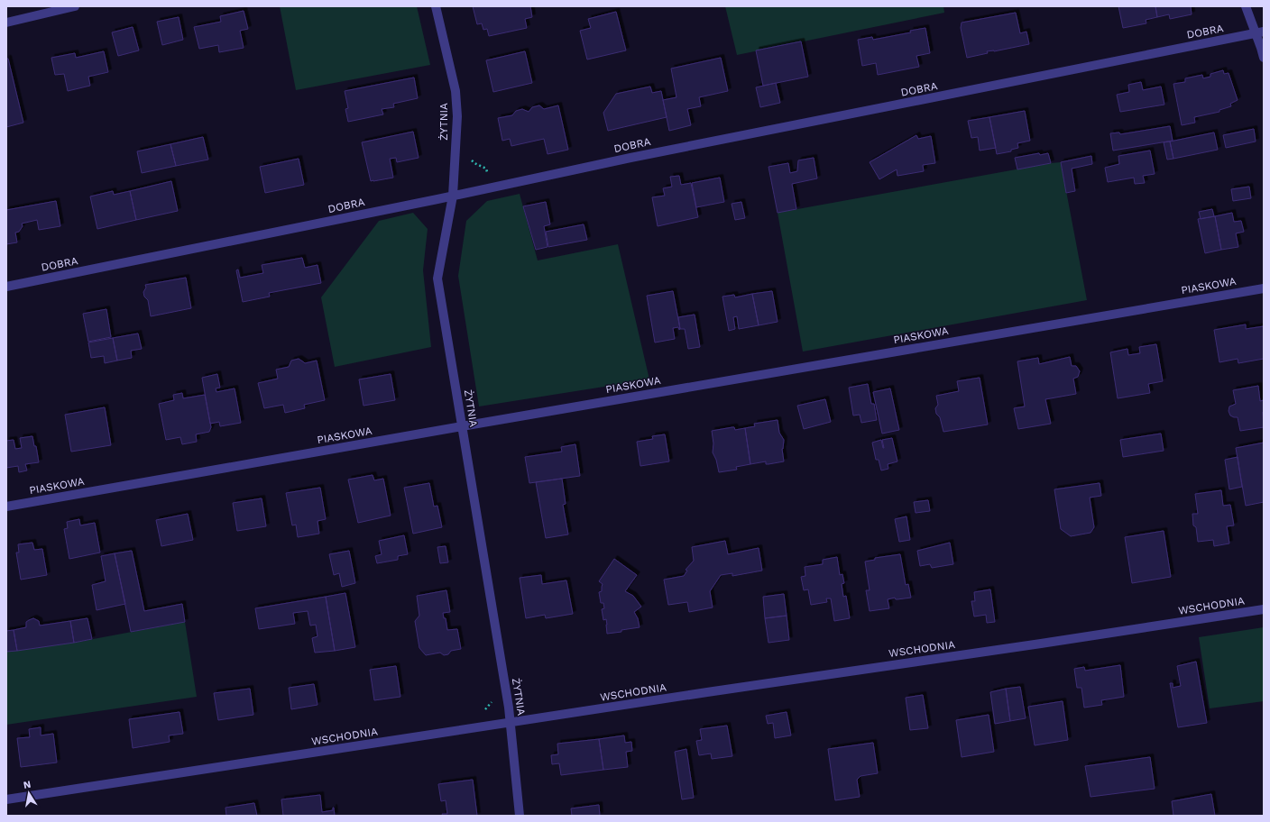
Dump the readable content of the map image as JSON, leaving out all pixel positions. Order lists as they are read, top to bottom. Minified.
{"streets":{"street":["DOBRA","ŻYTNIA","PIASKOWA","WSCHODNIA"]},"crossings":[["DOBRA","ŻYTNIA"],["ŻYTNIA","PIASKOWA"],["ŻYTNIA","WSCHODNIA"]],"north":"top"}
